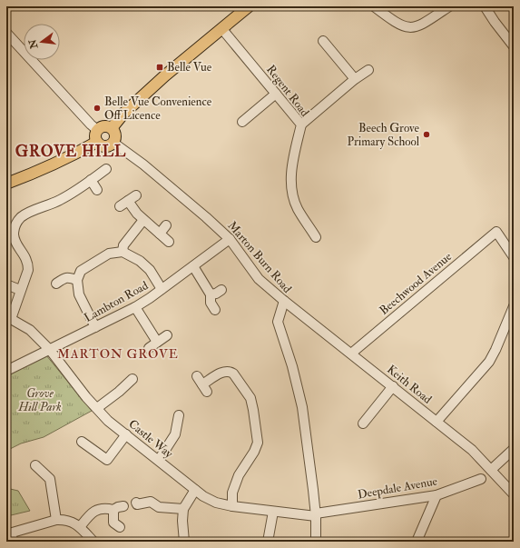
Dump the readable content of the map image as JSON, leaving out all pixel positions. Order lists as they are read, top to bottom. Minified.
{"streets":{"street":["Regent Road","Marton Burn Road","Beechwood Avenue","Lambton Road","Keith Road","Castle Way","Deepdale Avenue"]},"crossings":[["Marton Burn Road","Lambton Road"],["Marton Burn Road","Keith Road"],["Marton Burn Road","Castle Way"],["Marton Burn Road","Deepdale Avenue"],["Beechwood Avenue","Keith Road"],["Lambton Road","Castle Way"],["Castle Way","Deepdale Avenue"]],"districts":["GROVE HILL","MARTON GROVE"],"parks":["Grove Hill Park"],"places":{"transit":["Belle Vue"],"other":["Belle Vue Convenience Off Licence","Beech Grove Primary School"]},"north":"left"}
